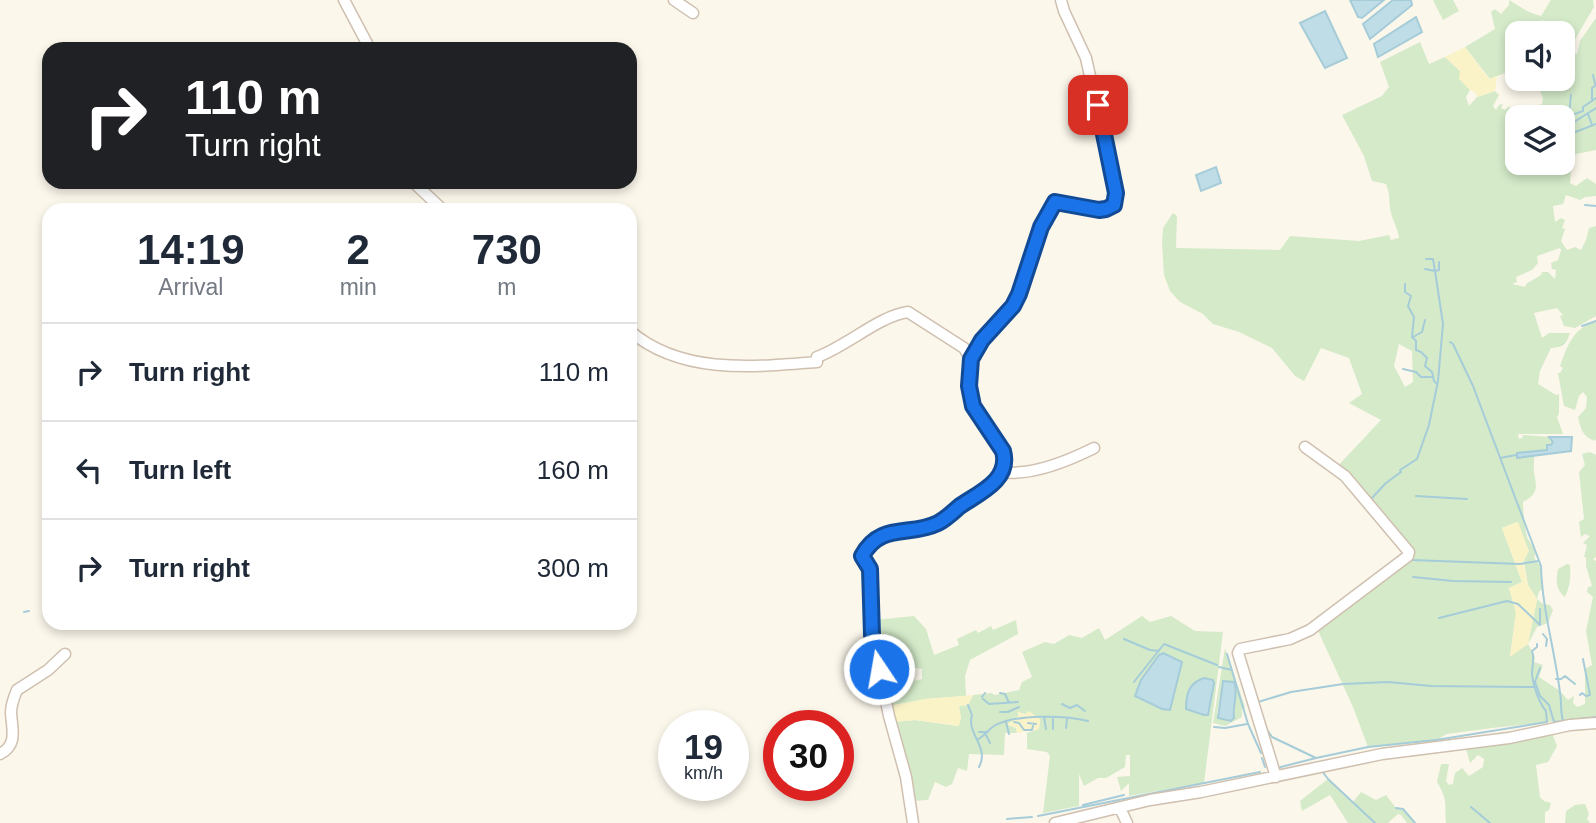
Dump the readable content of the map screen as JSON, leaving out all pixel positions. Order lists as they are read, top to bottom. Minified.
{"page":{"turn":["110 m","Turn right"],"eta":["14:19","Arrival","2","min","730","m"],"list":[{"name":"Turn right","value":"110 m"},{"name":"Turn left","value":"160 m"},{"name":"Turn right","value":"300 m"}],"speed":"19 km/h","limit":"30"}}
